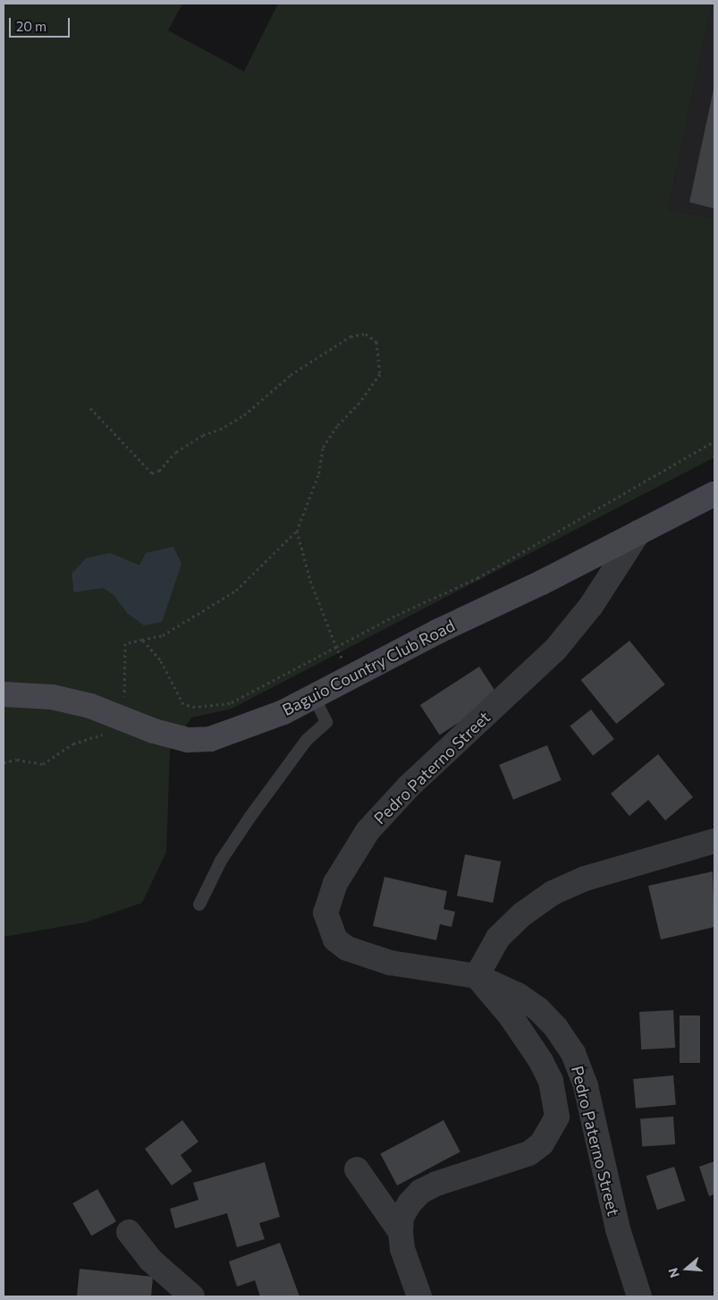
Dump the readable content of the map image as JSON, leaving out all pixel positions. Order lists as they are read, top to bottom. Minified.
{"streets":{"main road":["Baguio Country Club Road"],"street":["Pedro Paterno Street"]},"crossings":[["Baguio Country Club Road","Pedro Paterno Street"]],"scale_bar":"20 m","north":"left"}
